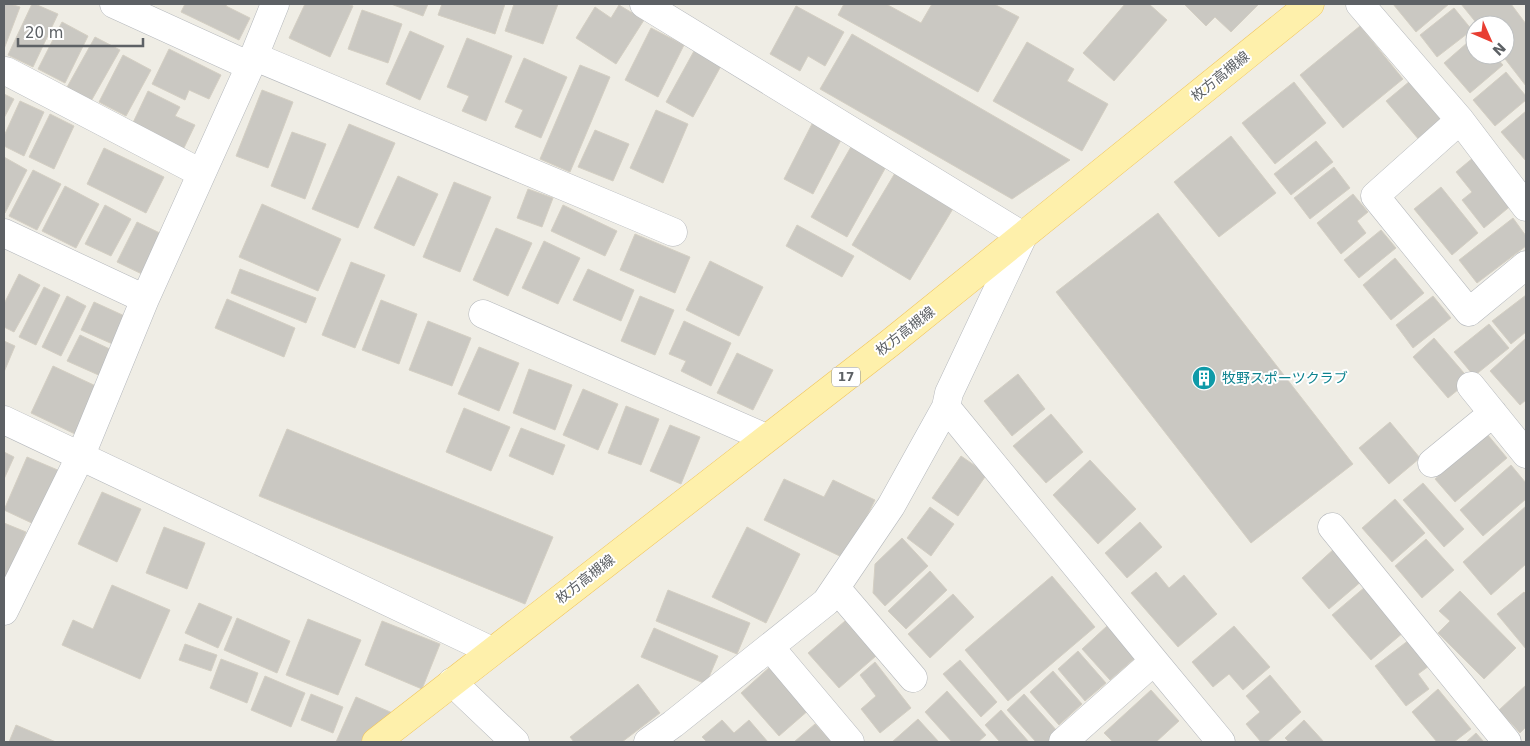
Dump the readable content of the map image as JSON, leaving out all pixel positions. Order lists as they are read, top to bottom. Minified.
{"streets":{"main road":["枚方高槻線","17"]},"places":{"building":["牧野スポーツクラブ"]},"scale_bar":"20 m","north":"bottom right"}
